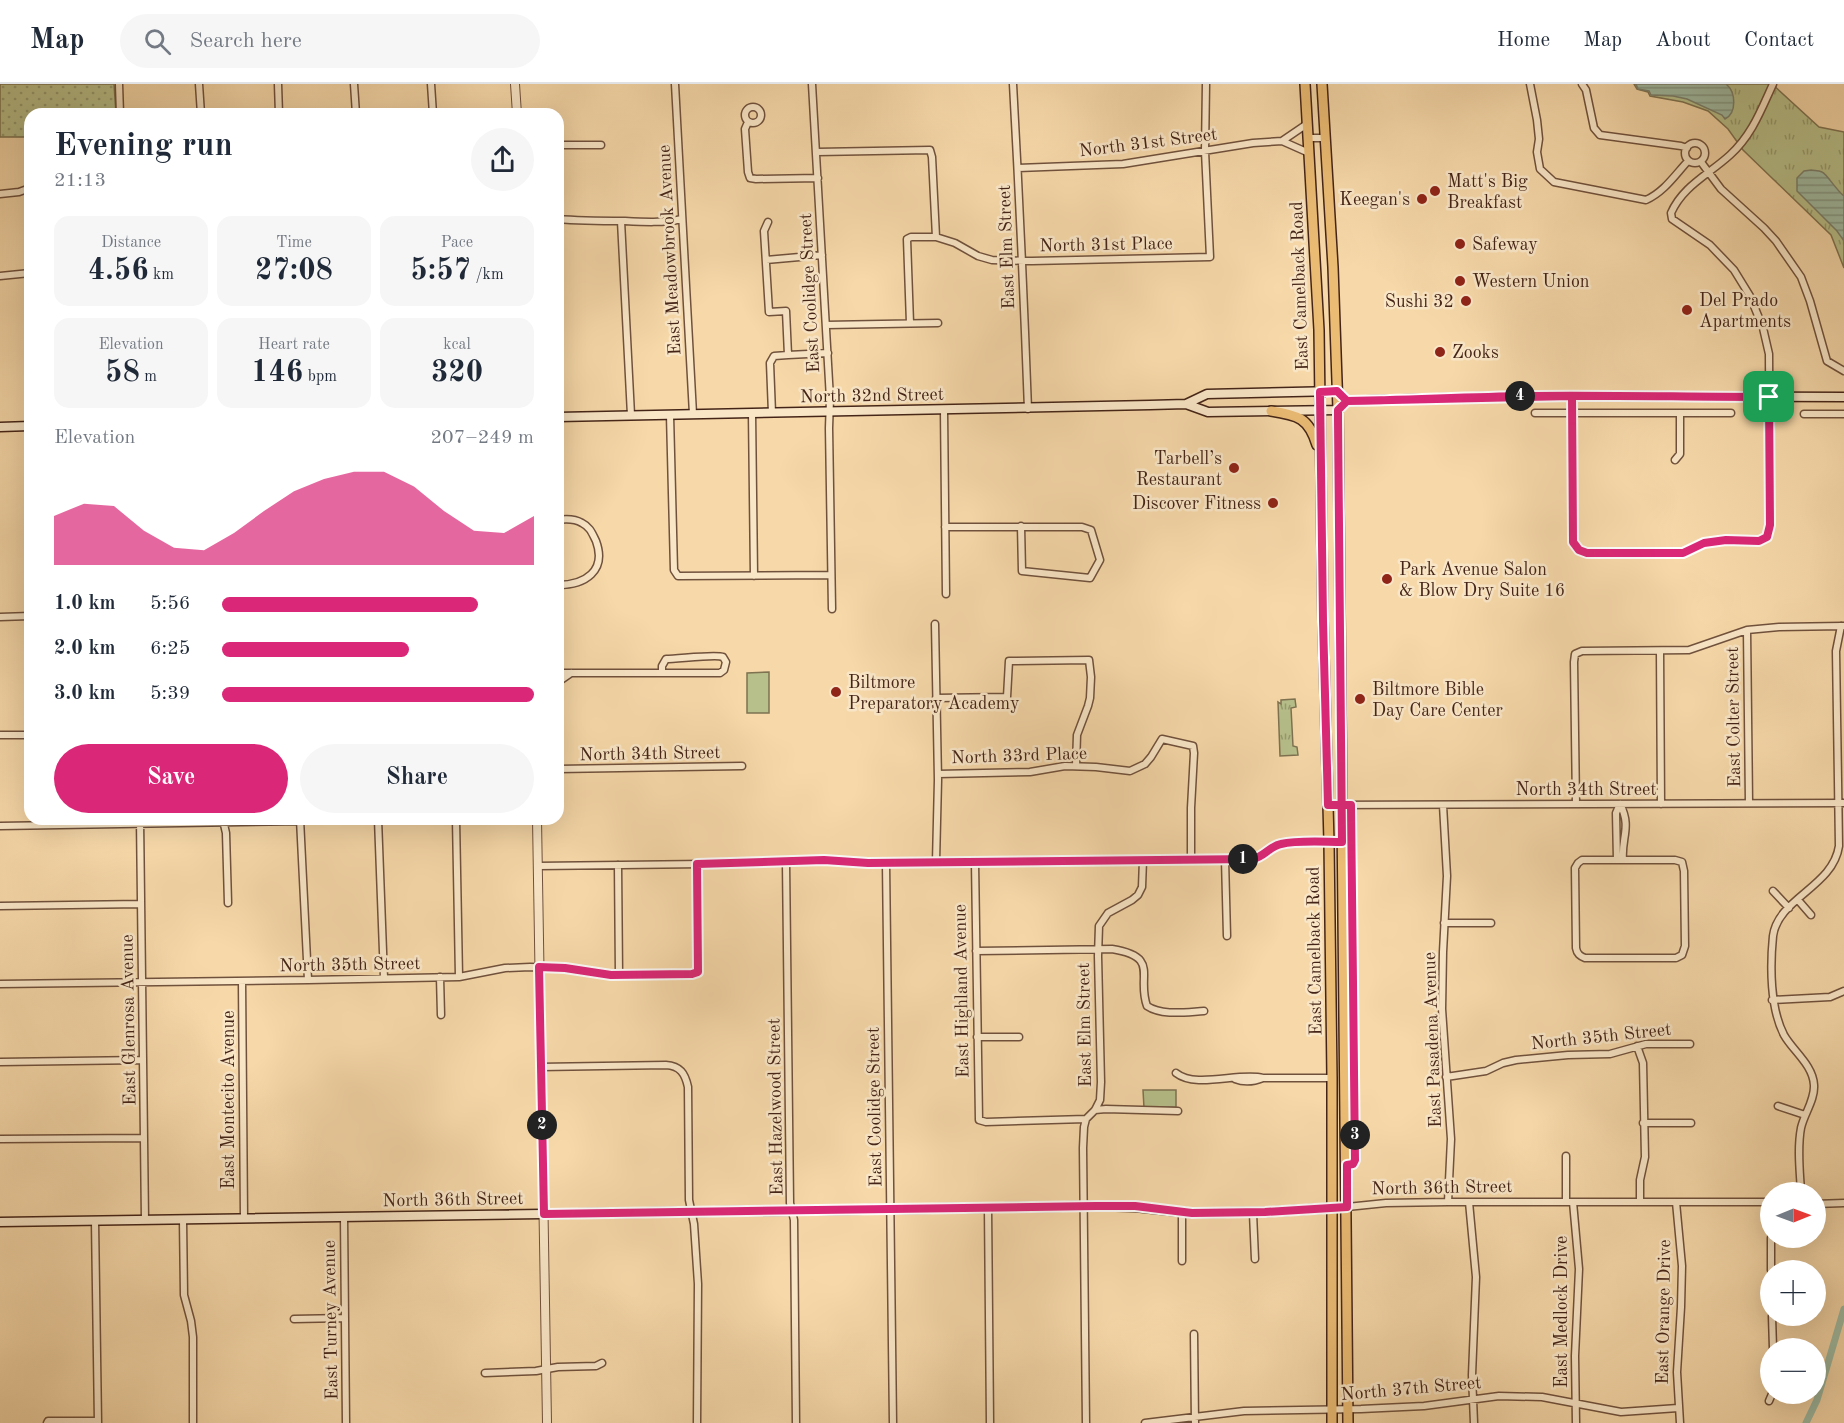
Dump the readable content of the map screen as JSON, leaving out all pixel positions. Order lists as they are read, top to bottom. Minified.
{"streets":{"main road":["East Camelback Road","North 32nd Street","North 36th Street"],"street":["North 31st Street","North 31st Place","East Elm Street","East Meadowbrook Avenue","East Coolidge Street","East Colter Street","North 34th Street","North 33rd Place","North 35th Street","East Highland Avenue","East Glenrosa Avenue","East Pasadena Avenue","East Montecito Avenue","East Hazelwood Street","East Medlock Drive","East Orange Drive","East Turney Avenue","North 37th Street"]},"crossings":[["North 31st Street","North 31st Place"],["North 31st Street","East Elm Street"],["North 31st Street","East Camelback Road"],["North 31st Place","East Elm Street"],["East Elm Street","North 32nd Street"],["East Elm Street","East Highland Avenue"],["East Meadowbrook Avenue","North 32nd Street"],["East Camelback Road","North 32nd Street"],["East Camelback Road","North 34th Street"],["East Camelback Road","North 36th Street"],["East Camelback Road","North 37th Street"],["East Coolidge Street","North 32nd Street"],["East Coolidge Street","North 36th Street"],["East Colter Street","North 34th Street"],["North 34th Street","East Pasadena Avenue"],["North 35th Street","East Glenrosa Avenue"],["North 35th Street","East Pasadena Avenue"],["North 35th Street","East Montecito Avenue"],["East Glenrosa Avenue","North 36th Street"],["East Pasadena Avenue","North 36th Street"],["East Montecito Avenue","North 36th Street"],["East Hazelwood Street","North 36th Street"],["North 36th Street","East Medlock Drive"],["North 36th Street","East Orange Drive"],["North 36th Street","East Turney Avenue"],["East Medlock Drive","North 37th Street"],["East Orange Drive","North 37th Street"]],"places":["Matt's Big Breakfast","Keegan's","Safeway","Western Union","Sushi 32","Del Prado Apartments","Zooks","Tarbell’s Restaurant","Discover Fitness","Park Avenue Salon & Blow Dry Suite 16","Biltmore Preparatory Academy","Biltmore Bible Day Care Center"],"north":"right","page":{"header":"Map","search":"Search here","nav":["Home","Map","About","Contact"],"heading":["Evening run","21:13"],"stats":[["Distance","4.56 km"],["Time","27:08"],["Pace","5:57 /km"],["Elevation","58 m"],["Heart rate","146 bpm"],["kcal","320"]],"pins":["4","1","2","3"],"chart":["Elevation","207–249 m"],"list":[{"name":"1.0 km","note":"5:56"},{"name":"2.0 km","note":"6:25"},{"name":"3.0 km","note":"5:39"}],"buttons":["Save","Share"],"map_buttons":["+","−"]}}
